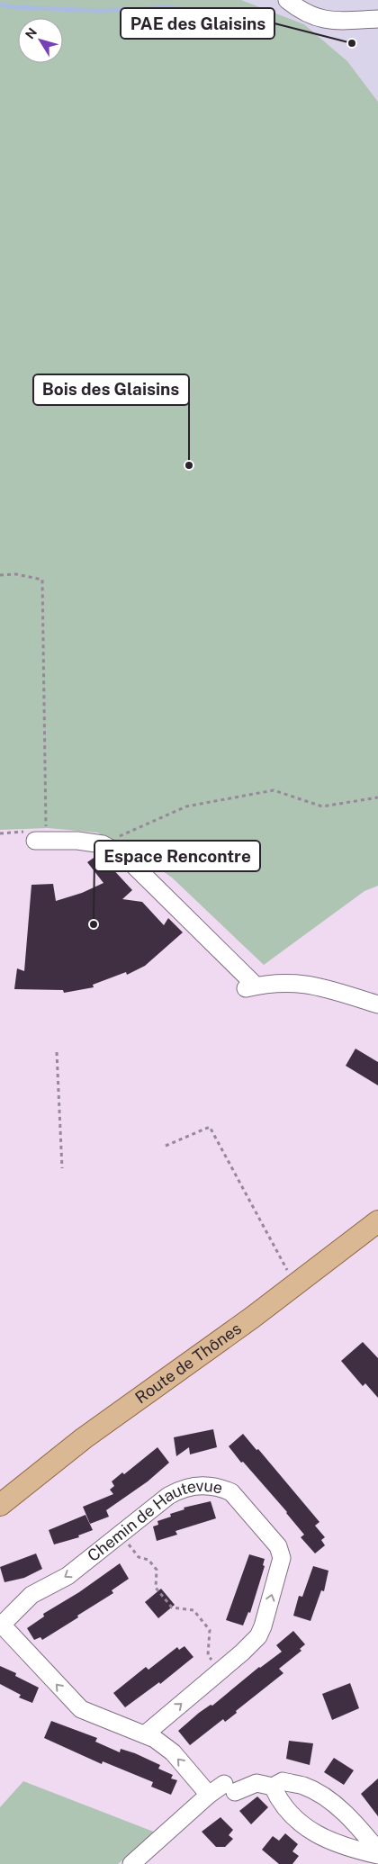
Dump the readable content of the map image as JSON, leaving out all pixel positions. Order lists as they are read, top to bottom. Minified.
{"streets":{"main road":["Route de Thônes"],"street":["Chemin de Hautevue"]},"places":["PAE des Glaisins","Bois des Glaisins","Espace Rencontre"],"north":"top left"}
